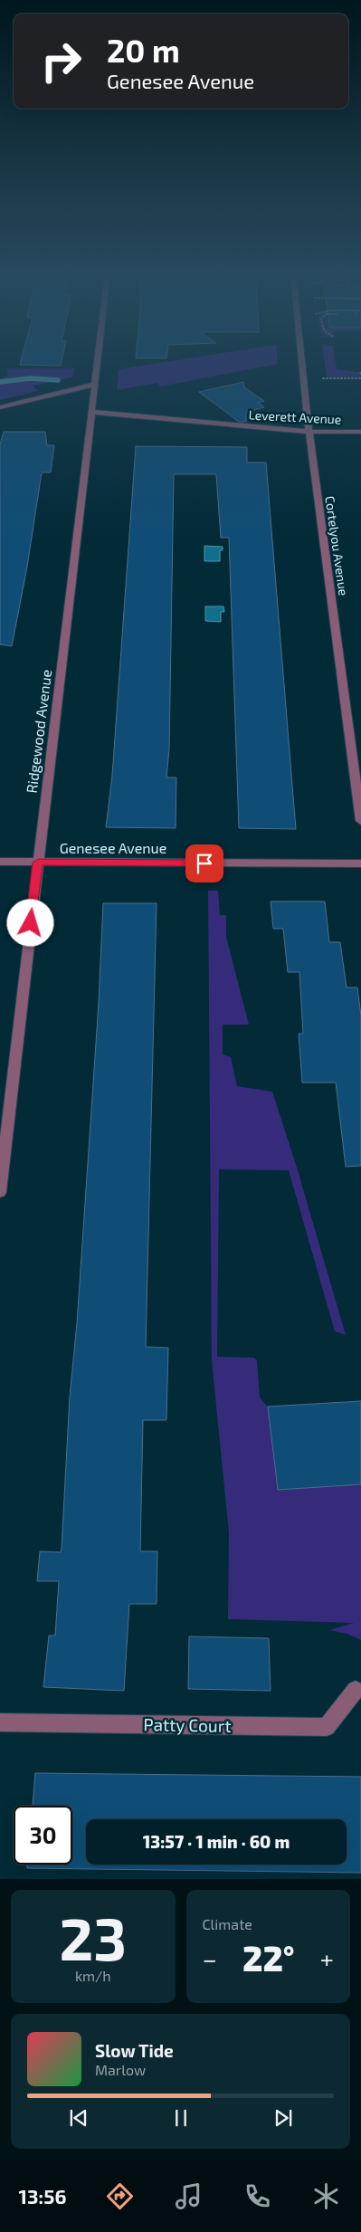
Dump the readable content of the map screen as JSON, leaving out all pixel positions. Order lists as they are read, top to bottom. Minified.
{"streets":{"street":["Leverett Avenue","Cortelyou Avenue","Ridgewood Avenue","Genesee Avenue","Patty Court"]},"crossings":[["Leverett Avenue","Cortelyou Avenue"],["Leverett Avenue","Ridgewood Avenue"],["Ridgewood Avenue","Genesee Avenue"]],"page":{"turn":["20 m","Genesee Avenue"],"limit":"30","trip":"13:57 · 1 min · 60 m","tile":[["23","km/h"],"Climate"],"heat":["−","22°","+"],"song":["Slow Tide","Marlow"],"tabs":"13:56"}}
